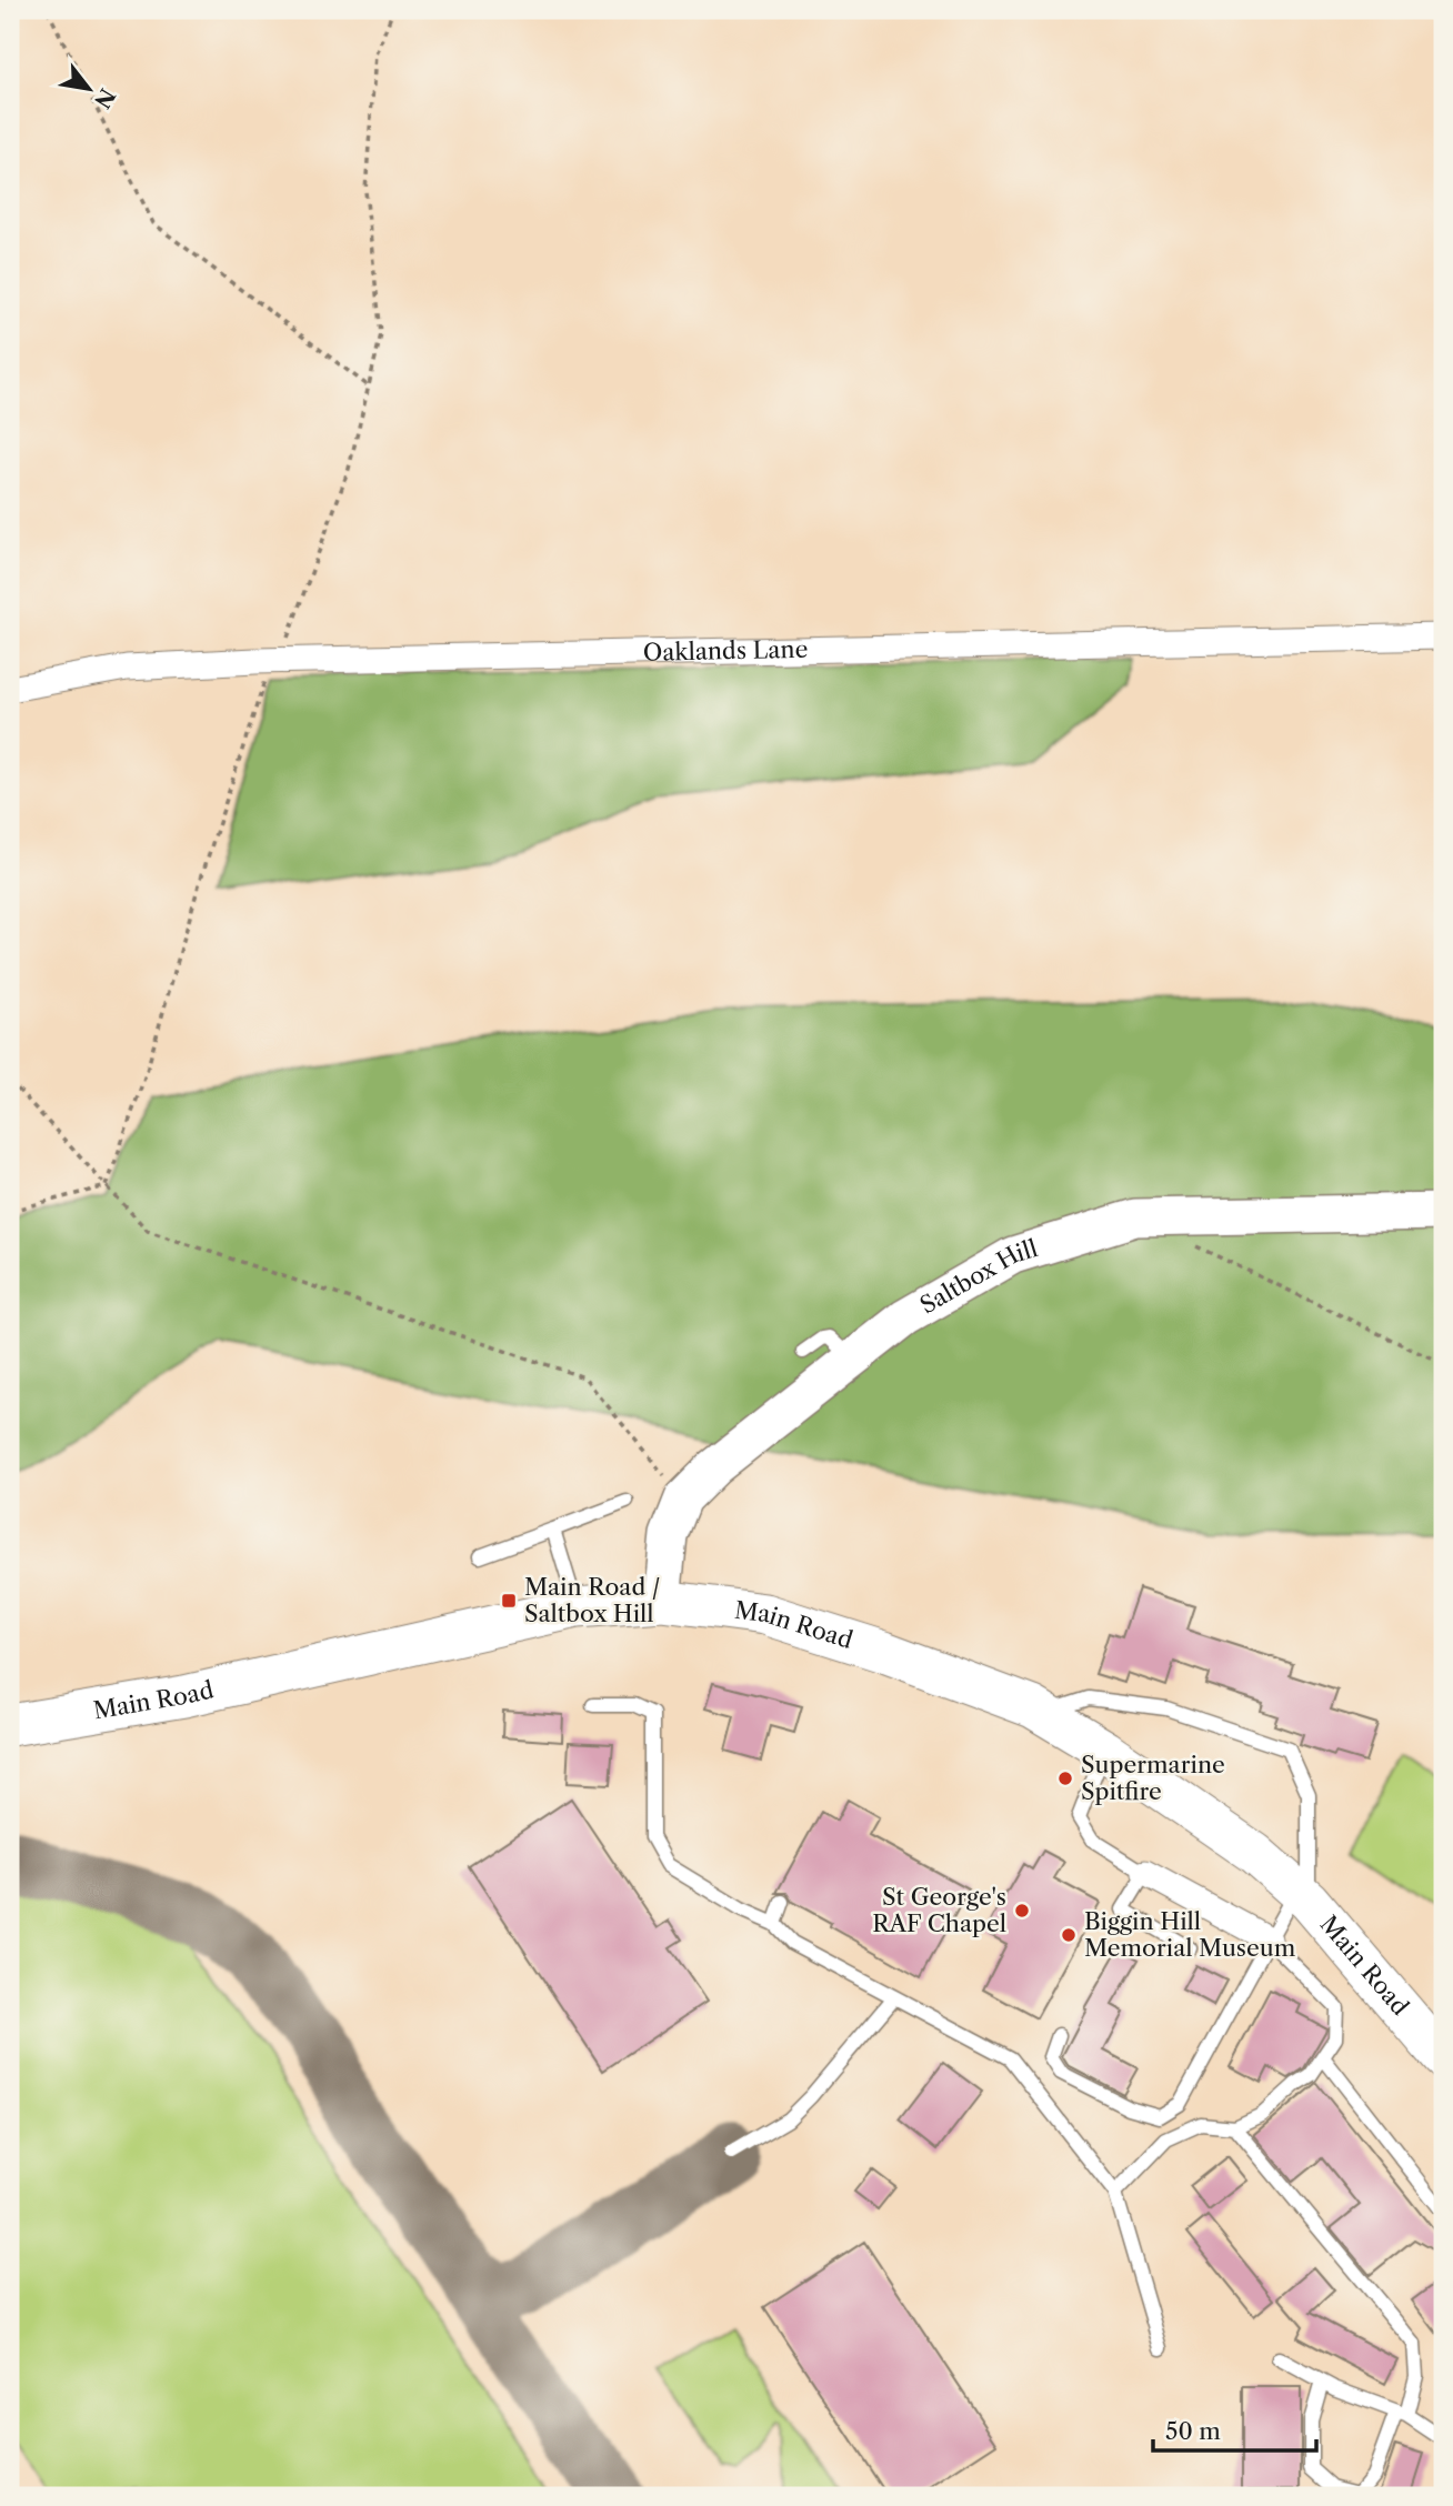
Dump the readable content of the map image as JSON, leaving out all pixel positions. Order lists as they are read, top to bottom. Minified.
{"streets":{"main road":["Main Road"],"street":["Oaklands Lane","Saltbox Hill"]},"crossings":[["Saltbox Hill","Main Road"]],"places":{"transit":["Main Road / Saltbox Hill"],"other":["Supermarine Spitfire","St George's RAF Chapel","Biggin Hill Memorial Museum"]},"scale_bar":"50 m","north":"bottom right"}
